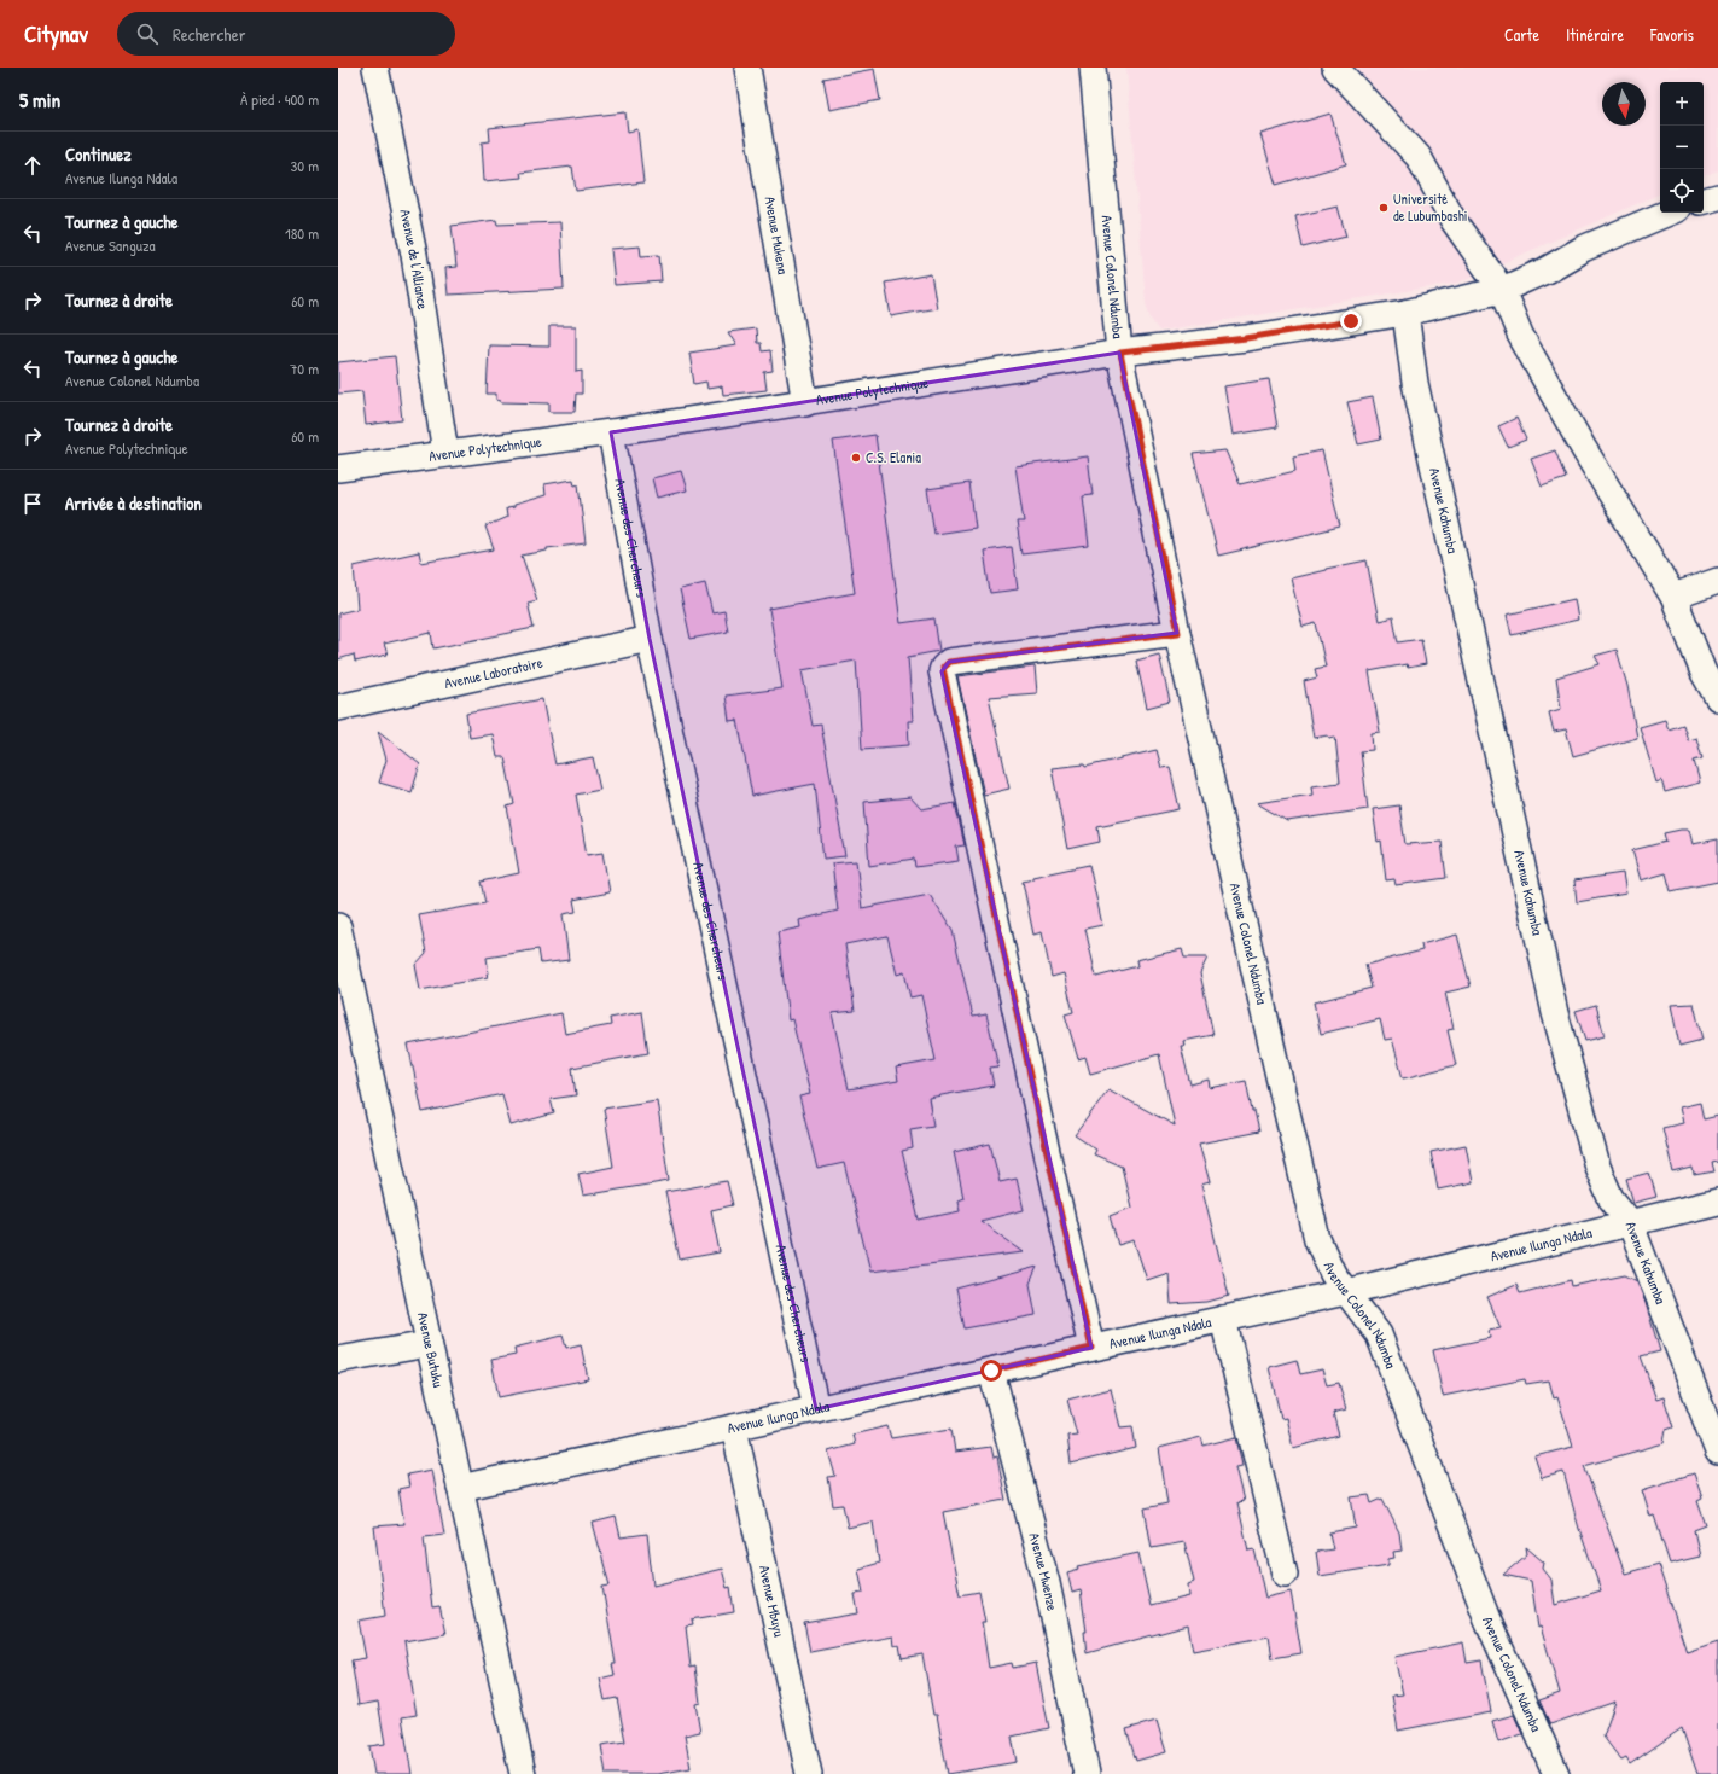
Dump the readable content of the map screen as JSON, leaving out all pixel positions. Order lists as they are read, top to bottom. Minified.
{"streets":{"street":["Avenue Mukena","Avenue de l'Alliance","Avenue Colonel Ndumba","Avenue Polytechnique","Avenue Kahumba","Avenue des Chercheurs","Avenue Laboratoire","Avenue Ilunga Ndala","Avenue Butuku","Avenue Mwenze","Avenue Mbuyu"]},"crossings":[["Avenue Mukena","Avenue Polytechnique"],["Avenue de l'Alliance","Avenue Polytechnique"],["Avenue Colonel Ndumba","Avenue Polytechnique"],["Avenue Colonel Ndumba","Avenue Ilunga Ndala"],["Avenue Polytechnique","Avenue Kahumba"],["Avenue Polytechnique","Avenue des Chercheurs"],["Avenue Kahumba","Avenue Ilunga Ndala"],["Avenue des Chercheurs","Avenue Laboratoire"],["Avenue des Chercheurs","Avenue Ilunga Ndala"],["Avenue Ilunga Ndala","Avenue Butuku"],["Avenue Ilunga Ndala","Avenue Mwenze"],["Avenue Ilunga Ndala","Avenue Mbuyu"]],"places":["Université de Lubumbashi","C.S. Elania"],"north":"bottom","page":{"header":"Citynav","search":"Rechercher","nav":["Carte","Itinéraire","Favoris"],"heading":["5 min","À pied · 400 m"],"map_buttons":["+","−"],"list":[["Continuez","Avenue Ilunga Ndala","30 m"],["Tournez à gauche","Avenue Sanguza","180 m"],["Tournez à droite","60 m"],["Tournez à gauche","Avenue Colonel Ndumba","70 m"],["Tournez à droite","Avenue Polytechnique","60 m"],"Arrivée à destination"]}}
